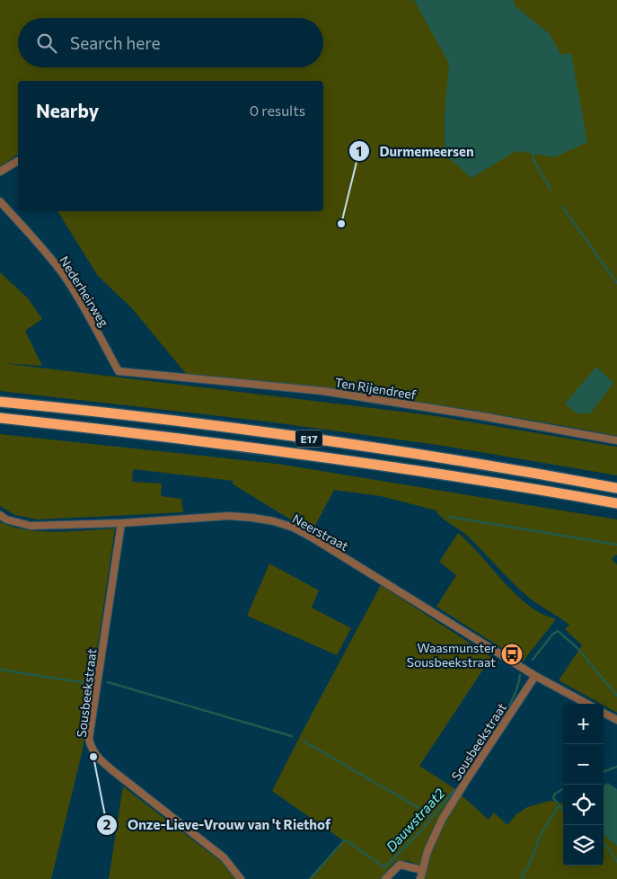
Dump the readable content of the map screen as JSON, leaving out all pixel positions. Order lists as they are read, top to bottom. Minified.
{"streets":{"highway":["E17"],"street":["Nederheirweg","Ten Rijendreef","Neerstraat","Sousbeekstraat"]},"crossings":[["Nederheirweg","Ten Rijendreef"],["Neerstraat","Sousbeekstraat"]],"water":["Dauwstraat2"],"places":{"other":["Durmemeersen","Onze-Lieve-Vrouw van 't Riethof"],"bus stop":["Waasmunster Sousbeekstraat"]},"page":{"search":"Search here","heading":["Nearby","0 results"],"map_buttons":["+","−"]}}
